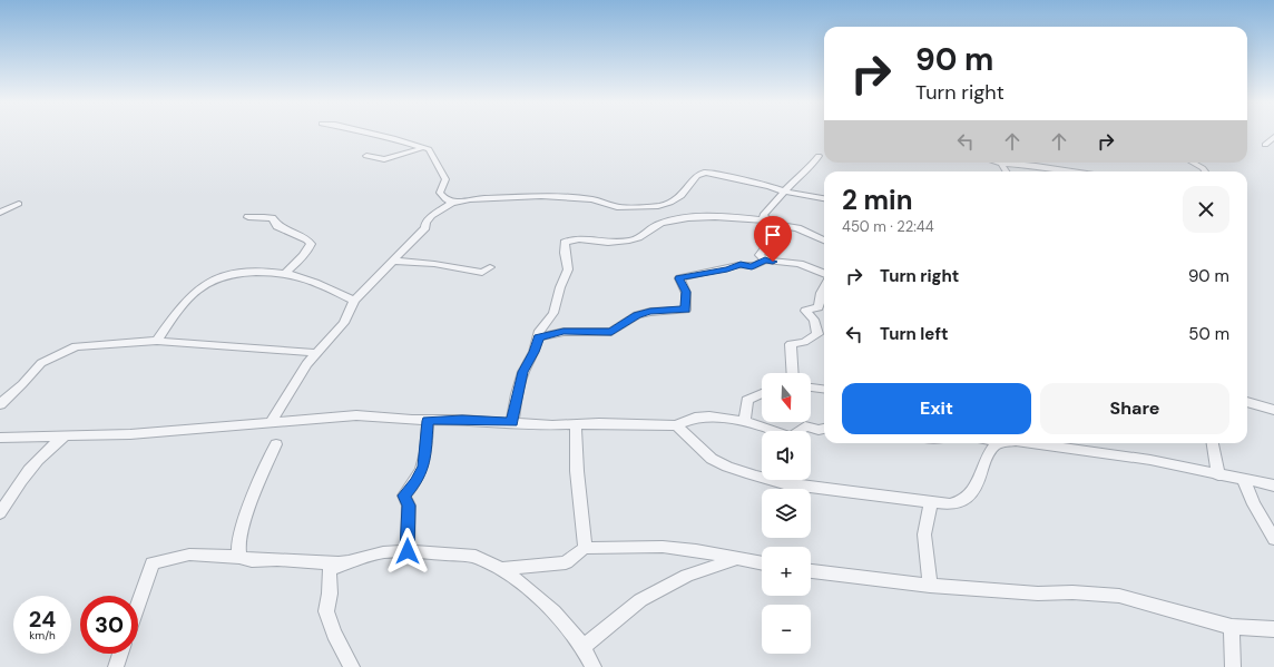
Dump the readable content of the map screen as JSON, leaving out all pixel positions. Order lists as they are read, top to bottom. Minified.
{"north":"bottom","page":{"turn":["90 m","Turn right"],"heading":["2 min","450 m · 22:44"],"list":[{"name":"Turn right","value":"90 m"},{"name":"Turn left","value":"50 m"}],"map_buttons":["+","−"],"buttons":["Exit","Share"],"speed":"24 km/h","limit":"30"}}
